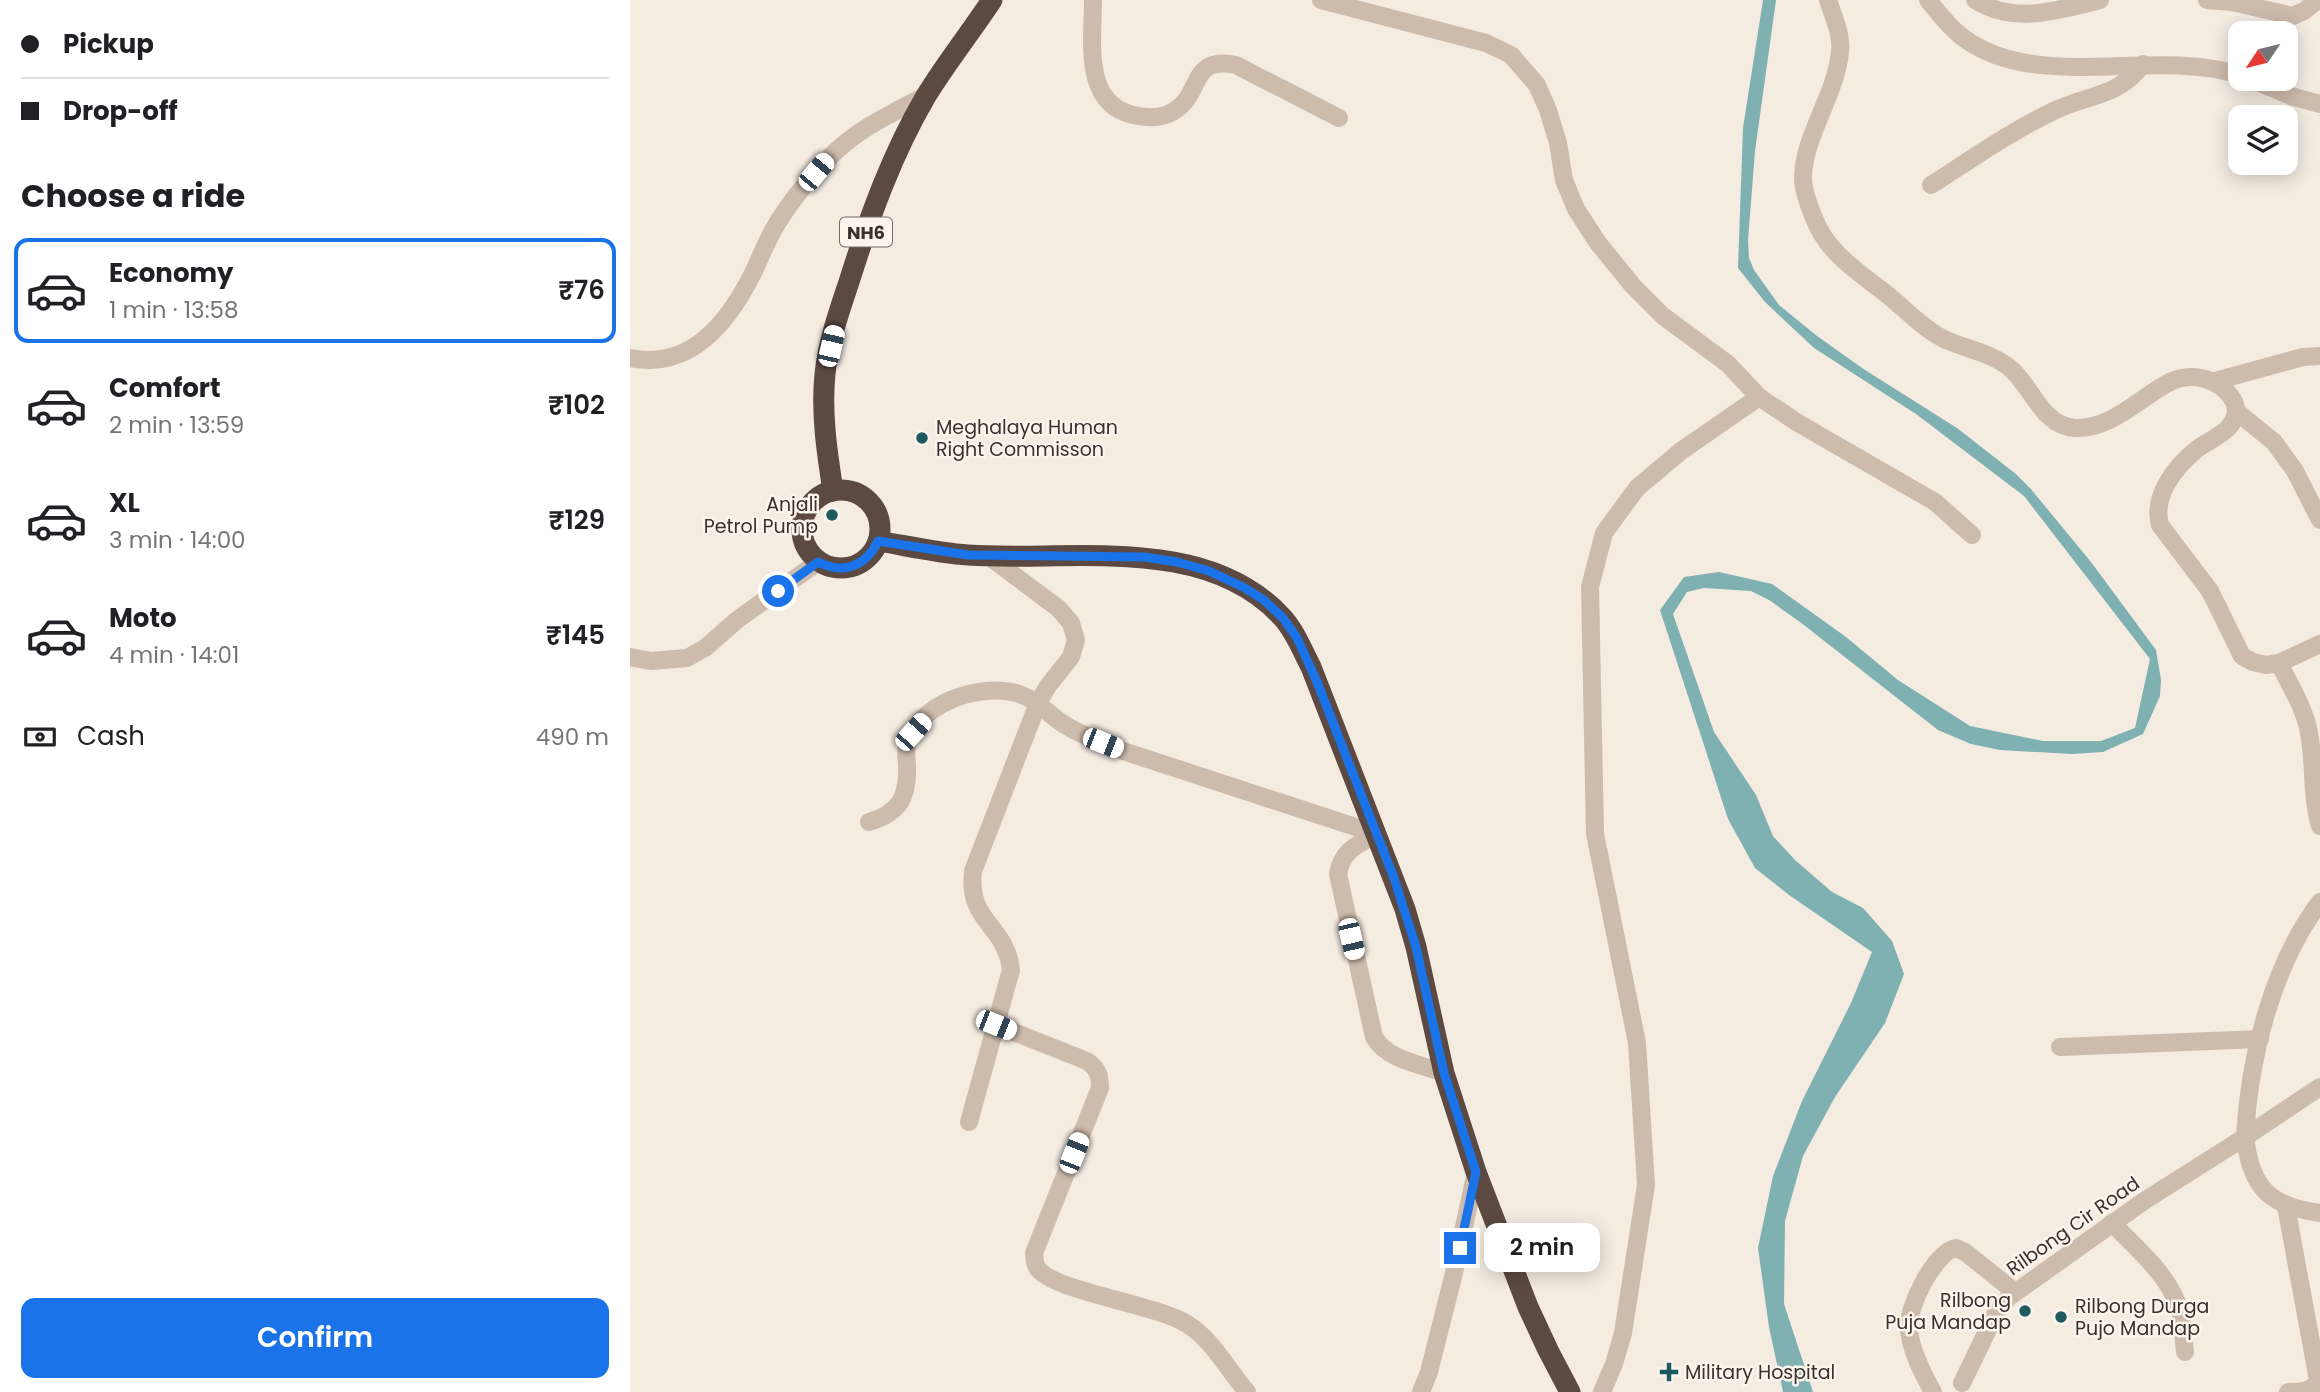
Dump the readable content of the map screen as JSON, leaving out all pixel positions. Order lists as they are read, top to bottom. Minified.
{"streets":{"highway":["NH6"],"street":["Rilbong Cir Road"]},"places":{"other":["Meghalaya Human Right Commisson","Anjali Petrol Pump","Rilbong Puja Mandap","Rilbong Durga Pujo Mandap"],"health":["Military Hospital"]},"north":"bottom left","page":{"banner":["Pickup","Drop-off"],"heading":"Choose a ride","list":[{"name":"Economy","note":"1 min · 13:58","value":"₹76"},{"name":"Comfort","note":"2 min · 13:59","value":"₹102"},{"name":"XL","note":"3 min · 14:00","value":"₹129"},{"name":"Moto","note":"4 min · 14:01","value":"₹145"}],"pay":["Cash","490 m"],"bubble":"2 min","buttons":"Confirm"}}
